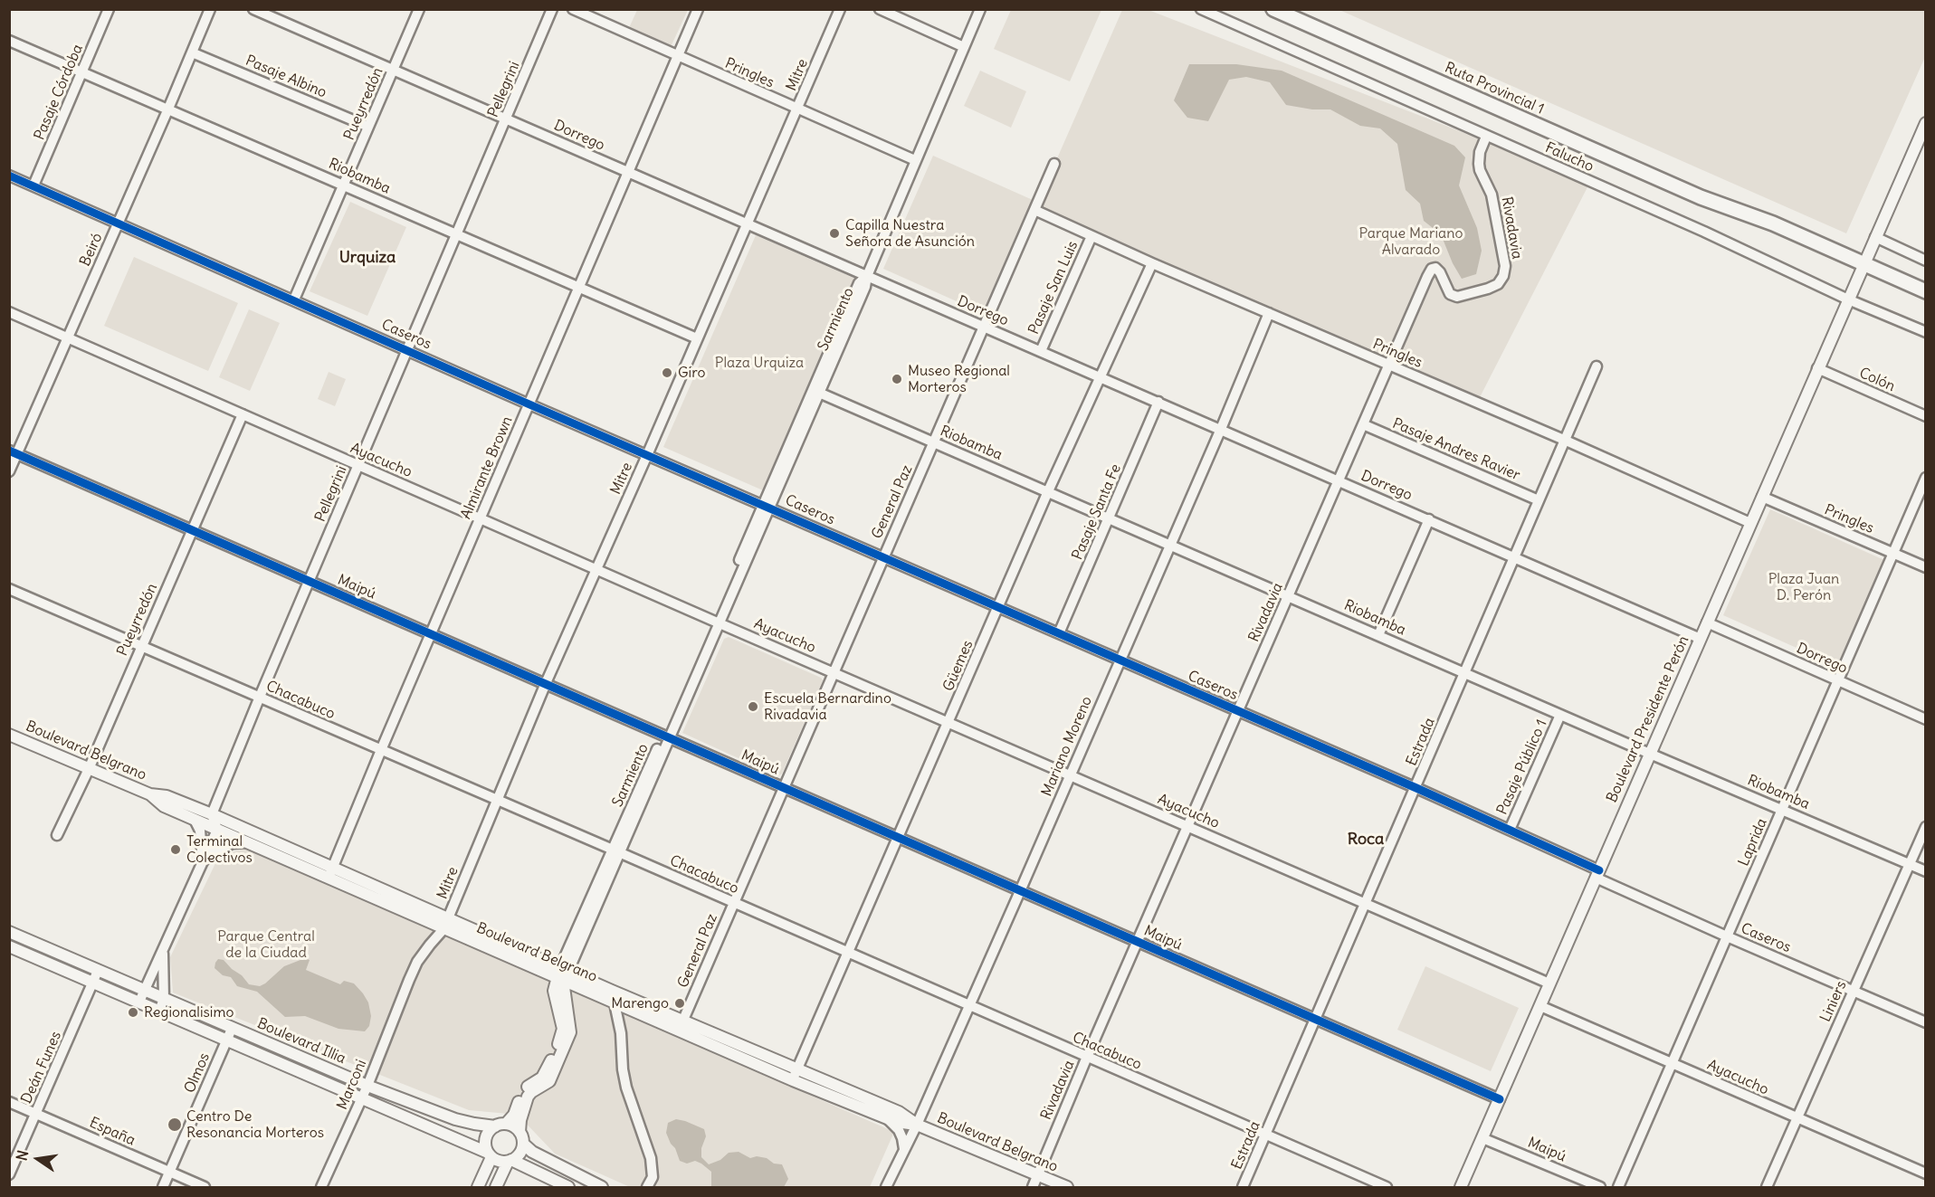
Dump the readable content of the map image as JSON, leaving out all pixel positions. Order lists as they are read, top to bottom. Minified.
{"streets":{"main road":["Ruta Provincial 1"],"street":["Pringles","Mitre","Pasaje Albino","Pellegrini","Pasaje Córdoba","Pueyrredón","Dorrego","Falucho","Riobamba","Rivadavia","Beiró","Pasaje San Luis","Sarmiento","Caseros","Colón","Pasaje Andres Ravier","Ayacucho","Almirante Brown","General Paz","Pasaje Santa Fe","Maipú","Güemes","Chacabuco","Boulevard Presidente Perón","Estrada","Mariano Moreno","Boulevard Belgrano","Pasaje Público 1","Laprida","Liniers","Boulevard Illia","Deán Funes","Olmos","Marconi","España"]},"crossings":[["Pringles","Mitre"],["Pringles","Rivadavia"],["Pringles","Pasaje San Luis"],["Pringles","Sarmiento"],["Pringles","Almirante Brown"],["Pringles","General Paz"],["Pringles","Güemes"],["Pringles","Boulevard Presidente Perón"],["Pringles","Estrada"],["Pringles","Mariano Moreno"],["Pringles","Laprida"],["Mitre","Dorrego"],["Mitre","Riobamba"],["Mitre","Caseros"],["Mitre","Ayacucho"],["Mitre","Maipú"],["Mitre","Chacabuco"],["Mitre","Boulevard Belgrano"],["Mitre","Marconi"],["Pasaje Albino","Pueyrredón"],["Pasaje Albino","Beiró"],["Ruta Provincial 1","Boulevard Presidente Perón"],["Pellegrini","Dorrego"],["Pellegrini","Riobamba"],["Pellegrini","Caseros"],["Pellegrini","Ayacucho"],["Pellegrini","Maipú"],["Pellegrini","Chacabuco"],["Pellegrini","Boulevard Belgrano"],["Pasaje Córdoba","Riobamba"],["Pasaje Córdoba","Caseros"],["Pueyrredón","Dorrego"],["Pueyrredón","Riobamba"],["Pueyrredón","Caseros"],["Pueyrredón","Ayacucho"],["Pueyrredón","Maipú"],["Pueyrredón","Chacabuco"],["Pueyrredón","Boulevard Belgrano"],["Dorrego","Rivadavia"],["Dorrego","Pasaje San Luis"],["Dorrego","Sarmiento"],["Dorrego","Almirante Brown"],["Dorrego","General Paz"],["Dorrego","Pasaje Santa Fe"],["Dorrego","Güemes"],["Dorrego","Boulevard Presidente Perón"],["Dorrego","Estrada"],["Dorrego","Mariano Moreno"],["Dorrego","Laprida"],["Falucho","Rivadavia"],["Falucho","Boulevard Presidente Perón"],["Riobamba","Rivadavia"],["Riobamba","Beiró"],["Riobamba","Sarmiento"],["Riobamba","Almirante Brown"],["Riobamba","General Paz"],["Riobamba","Pasaje Santa Fe"],["Riobamba","Güemes"],["Riobamba","Boulevard Presidente Perón"],["Riobamba","Estrada"],["Riobamba","Mariano Moreno"],["Riobamba","Pasaje Público 1"],["Riobamba","Laprida"],["Riobamba","Liniers"],["Rivadavia","Caseros"],["Rivadavia","Pasaje Andres Ravier"],["Rivadavia","Ayacucho"],["Rivadavia","Maipú"],["Rivadavia","Chacabuco"],["Rivadavia","Boulevard Belgrano"],["Beiró","Caseros"],["Beiró","Ayacucho"],["Beiró","Maipú"],["Sarmiento","Caseros"],["Sarmiento","Ayacucho"],["Sarmiento","Maipú"],["Sarmiento","Chacabuco"],["Sarmiento","Boulevard Belgrano"],["Caseros","Almirante Brown"],["Caseros","General Paz"],["Caseros","Pasaje Santa Fe"],["Caseros","Güemes"],["Caseros","Boulevard Presidente Perón"],["Caseros","Estrada"],["Caseros","Mariano Moreno"],["Caseros","Pasaje Público 1"],["Caseros","Laprida"],["Caseros","Liniers"],["Colón","Boulevard Presidente Perón"],["Pasaje Andres Ravier","Estrada"],["Ayacucho","Almirante Brown"],["Ayacucho","General Paz"],["Ayacucho","Güemes"],["Ayacucho","Boulevard Presidente Perón"],["Ayacucho","Estrada"],["Ayacucho","Mariano Moreno"],["Ayacucho","Laprida"],["Ayacucho","Liniers"],["Almirante Brown","Maipú"],["Almirante Brown","Chacabuco"],["Almirante Brown","Boulevard Belgrano"],["General Paz","Maipú"],["General Paz","Chacabuco"],["General Paz","Boulevard Belgrano"],["Maipú","Güemes"],["Maipú","Boulevard Presidente Perón"],["Maipú","Estrada"],["Maipú","Mariano Moreno"],["Güemes","Chacabuco"],["Güemes","Boulevard Belgrano"],["Chacabuco","Estrada"],["Chacabuco","Mariano Moreno"],["Mariano Moreno","Boulevard Belgrano"],["Boulevard Illia","Deán Funes"],["Boulevard Illia","Olmos"],["Boulevard Illia","Marconi"],["Deán Funes","España"],["Olmos","España"]],"districts":["Urquiza","Roca"],"parks":["Parque Mariano Alvarado","Plaza Urquiza","Plaza Juan D. Perón","Parque Central de la Ciudad"],"places":["Capilla Nuestra Señora de Asunción","Giro","Museo Regional Morteros","Escuela Bernardino Rivadavia","Terminal Colectivos","Marengo","Regionalisimo","Centro De Resonancia Morteros"],"north":"left"}
